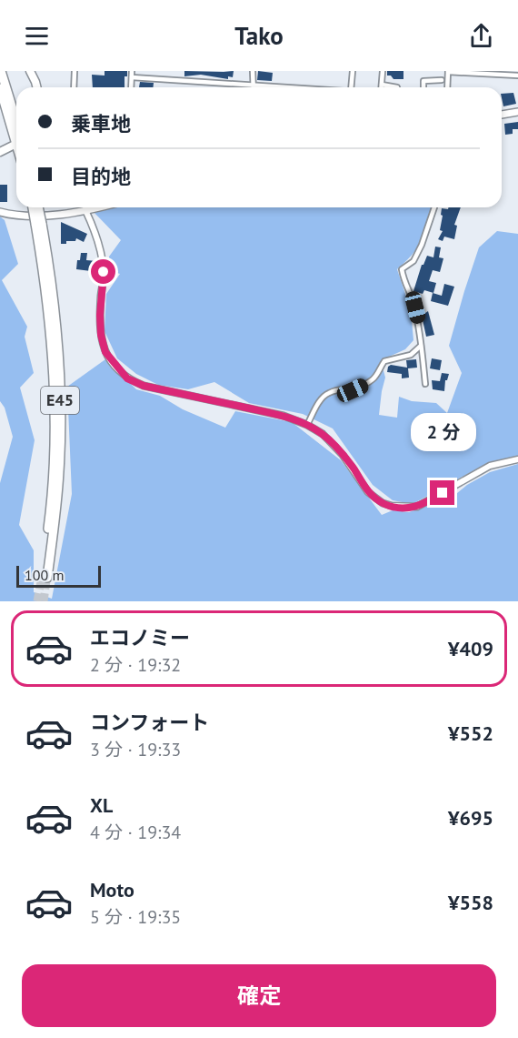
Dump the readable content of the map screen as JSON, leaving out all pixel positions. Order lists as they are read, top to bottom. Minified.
{"streets":{"highway":["E45"]},"scale_bar":"100 m","page":{"header":"Tako","banner":["乗車地","目的地"],"bubble":"2 分","scale":"100 m","list":[{"name":"エコノミー","note":"2 分 · 19:32","value":"¥409"},{"name":"コンフォート","note":"3 分 · 19:33","value":"¥552"},{"name":"XL","note":"4 分 · 19:34","value":"¥695"},{"name":"Moto","note":"5 分 · 19:35","value":"¥558"}],"buttons":"確定"}}
